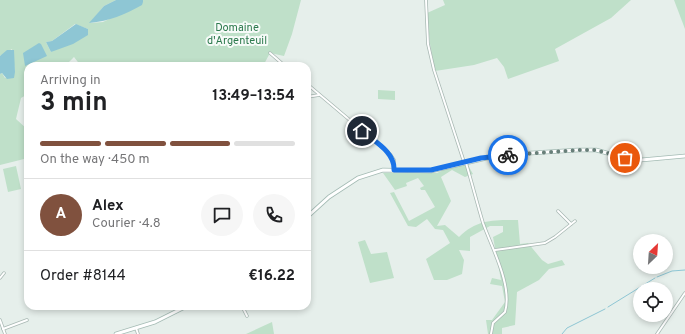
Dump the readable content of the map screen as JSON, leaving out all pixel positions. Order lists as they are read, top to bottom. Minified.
{"parks":["Domaine d'Argenteuil"],"north":"top right","page":{"heading":["3 min","Arriving in","13:49–13:54"],"panel":["Alex","Courier · 4.8","Order #8144","€16.22"],"bar":"On the way · 450 m","round":"A"}}
